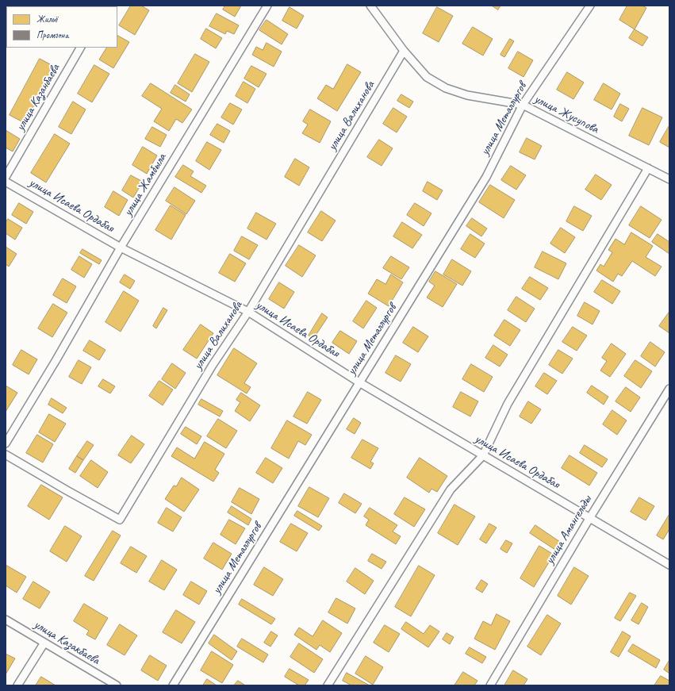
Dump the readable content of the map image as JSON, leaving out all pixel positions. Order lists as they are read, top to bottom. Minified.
{"streets":{"street":["улица Казанбаева","улица Жусупова","улица Валиханова","улица Металлургов","улица Жамбыла","улица Исаева Ордабая","улица Амангельды","улица Казакбаева"]},"crossings":[["улица Жусупова","улица Валиханова"],["улица Жусупова","улица Металлургов"],["улица Валиханова","улица Исаева Ордабая"],["улица Металлургов","улица Исаева Ордабая"],["улица Жамбыла","улица Исаева Ордабая"],["улица Исаева Ордабая","улица Амангельды"]],"legend":["Жильё","Промзона"]}
